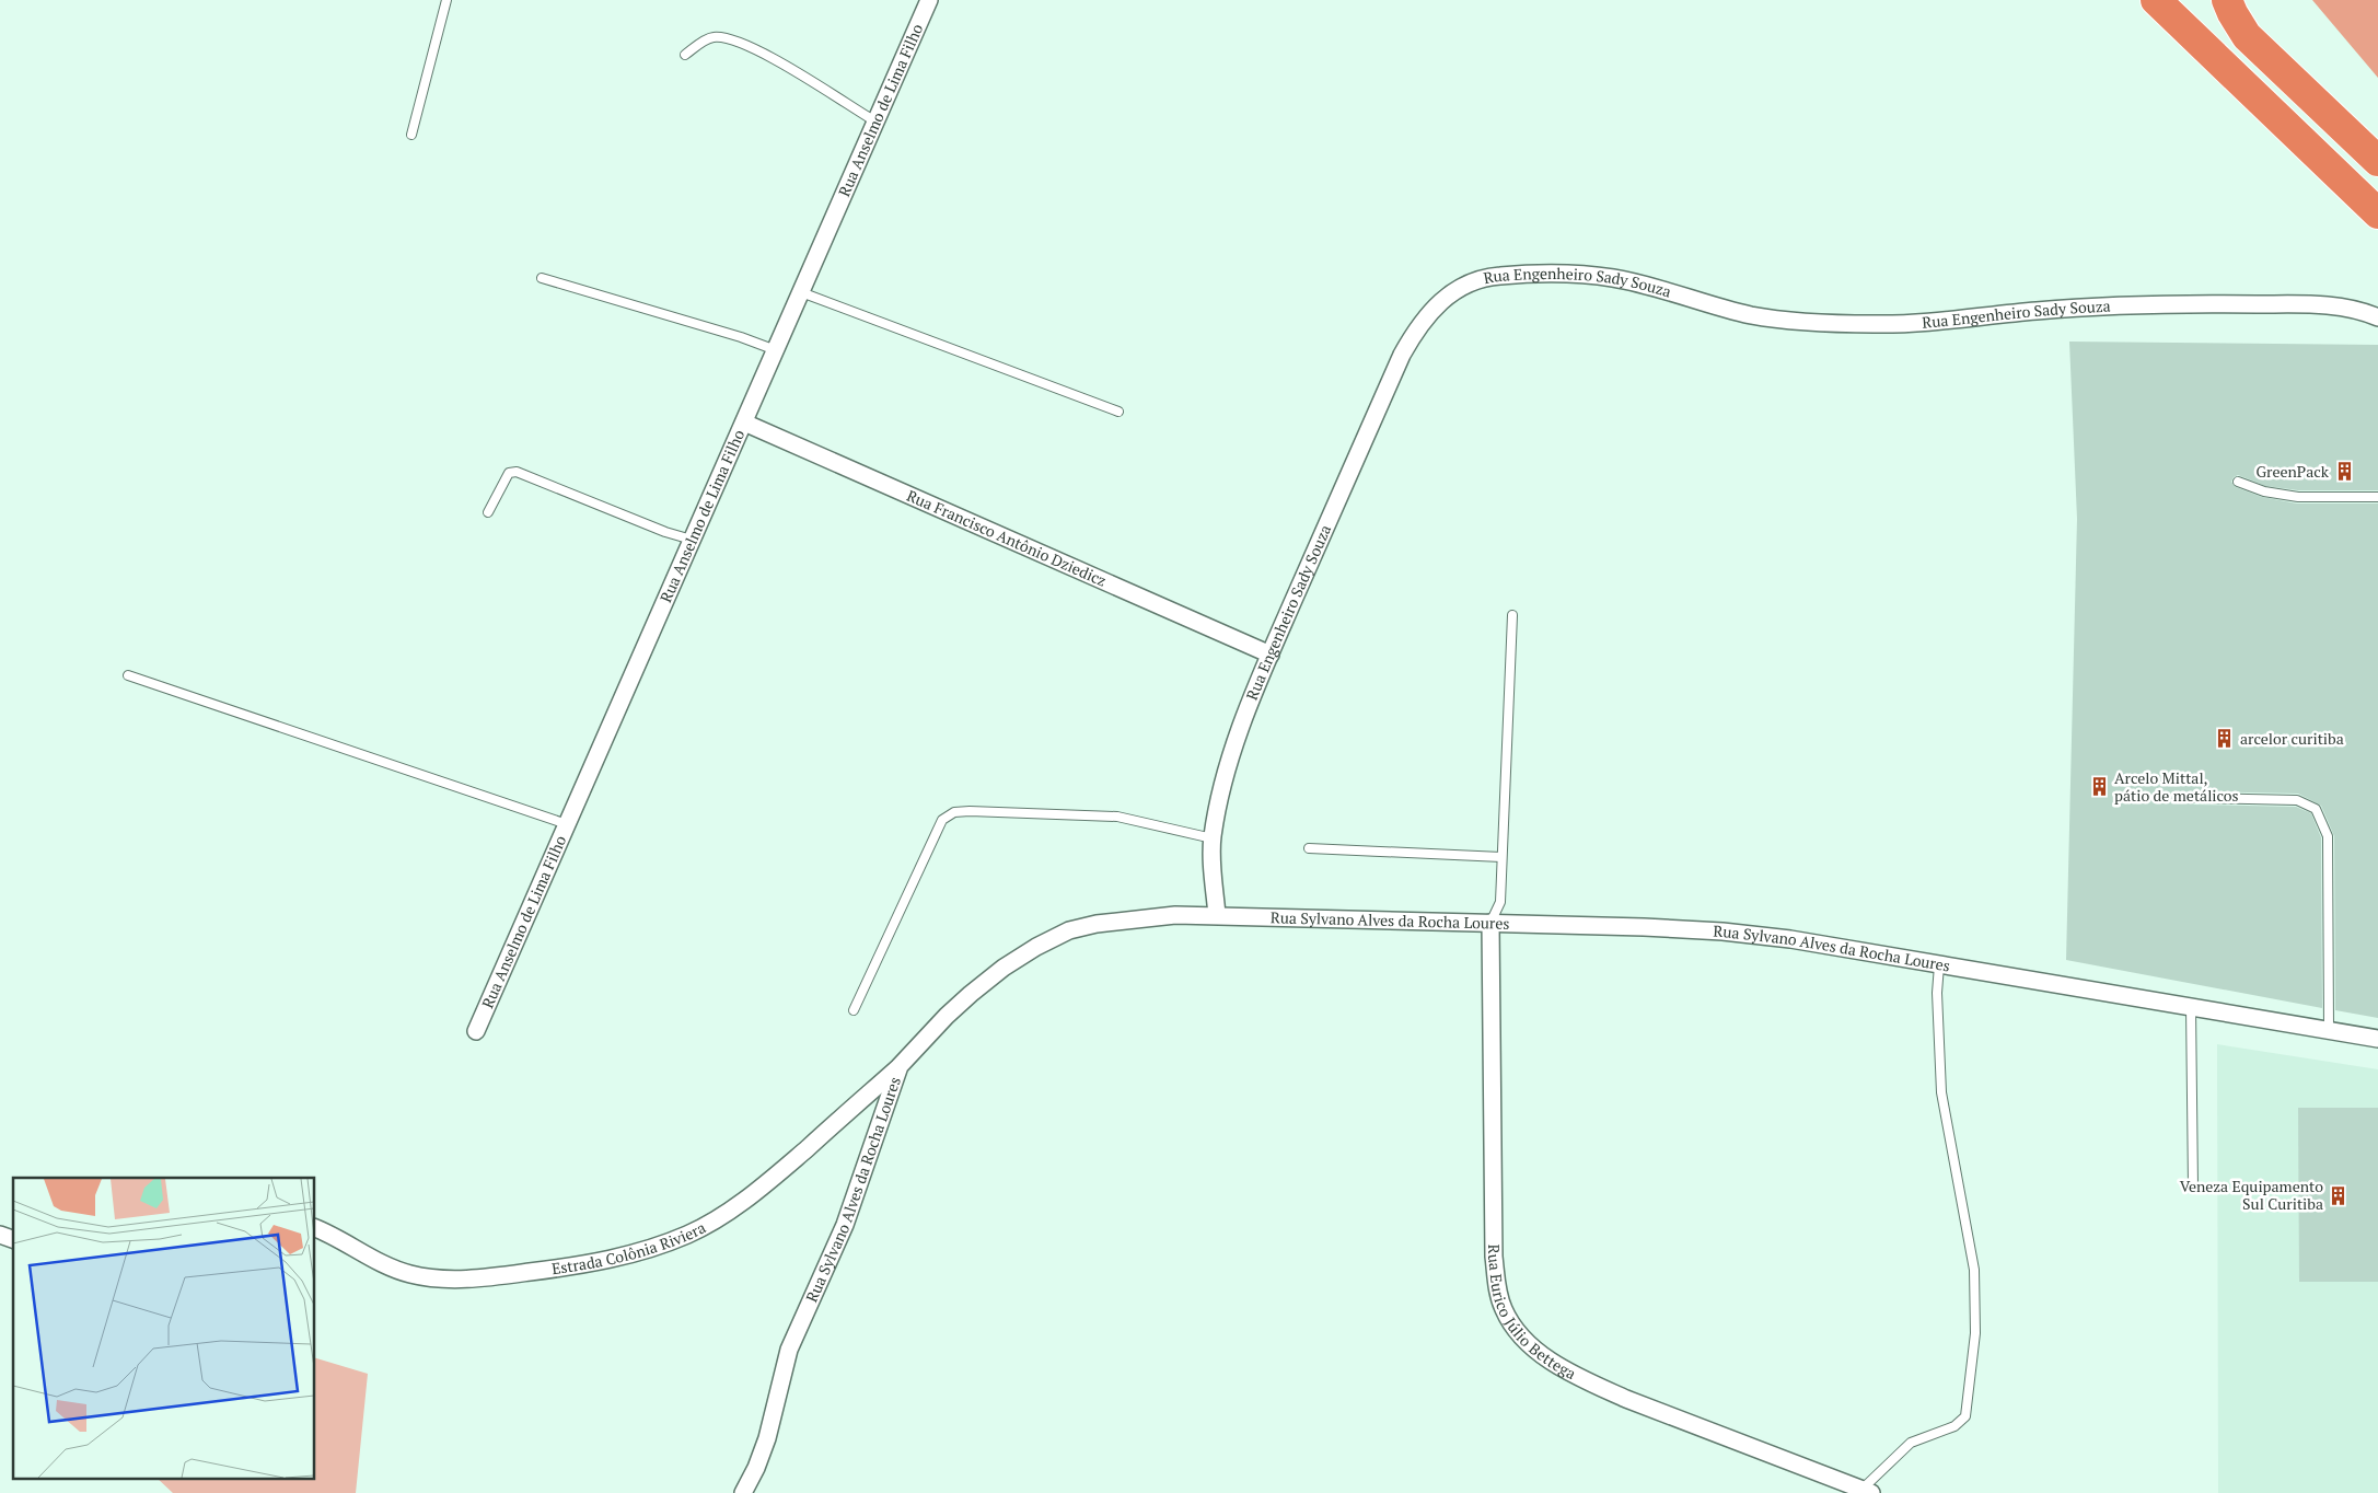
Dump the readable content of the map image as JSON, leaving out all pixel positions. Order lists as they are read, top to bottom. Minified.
{"streets":{"street":["Rua Anselmo de Lima Filho","Rua Engenheiro Sady Souza","Rua Francisco Antônio Dziedicz","Rua Sylvano Alves da Rocha Loures","Estrada Colônia Riviera","Rua Eurico Júlio Bettega"]},"crossings":[["Rua Anselmo de Lima Filho","Rua Francisco Antônio Dziedicz"],["Rua Engenheiro Sady Souza","Rua Francisco Antônio Dziedicz"],["Rua Engenheiro Sady Souza","Rua Sylvano Alves da Rocha Loures"],["Rua Sylvano Alves da Rocha Loures","Estrada Colônia Riviera"],["Rua Sylvano Alves da Rocha Loures","Rua Eurico Júlio Bettega"]],"places":{"building":["GreenPack","arcelor curitiba","Arcelo Mittal, pátio de metálicos","Veneza Equipamento Sul Curitiba"]}}
